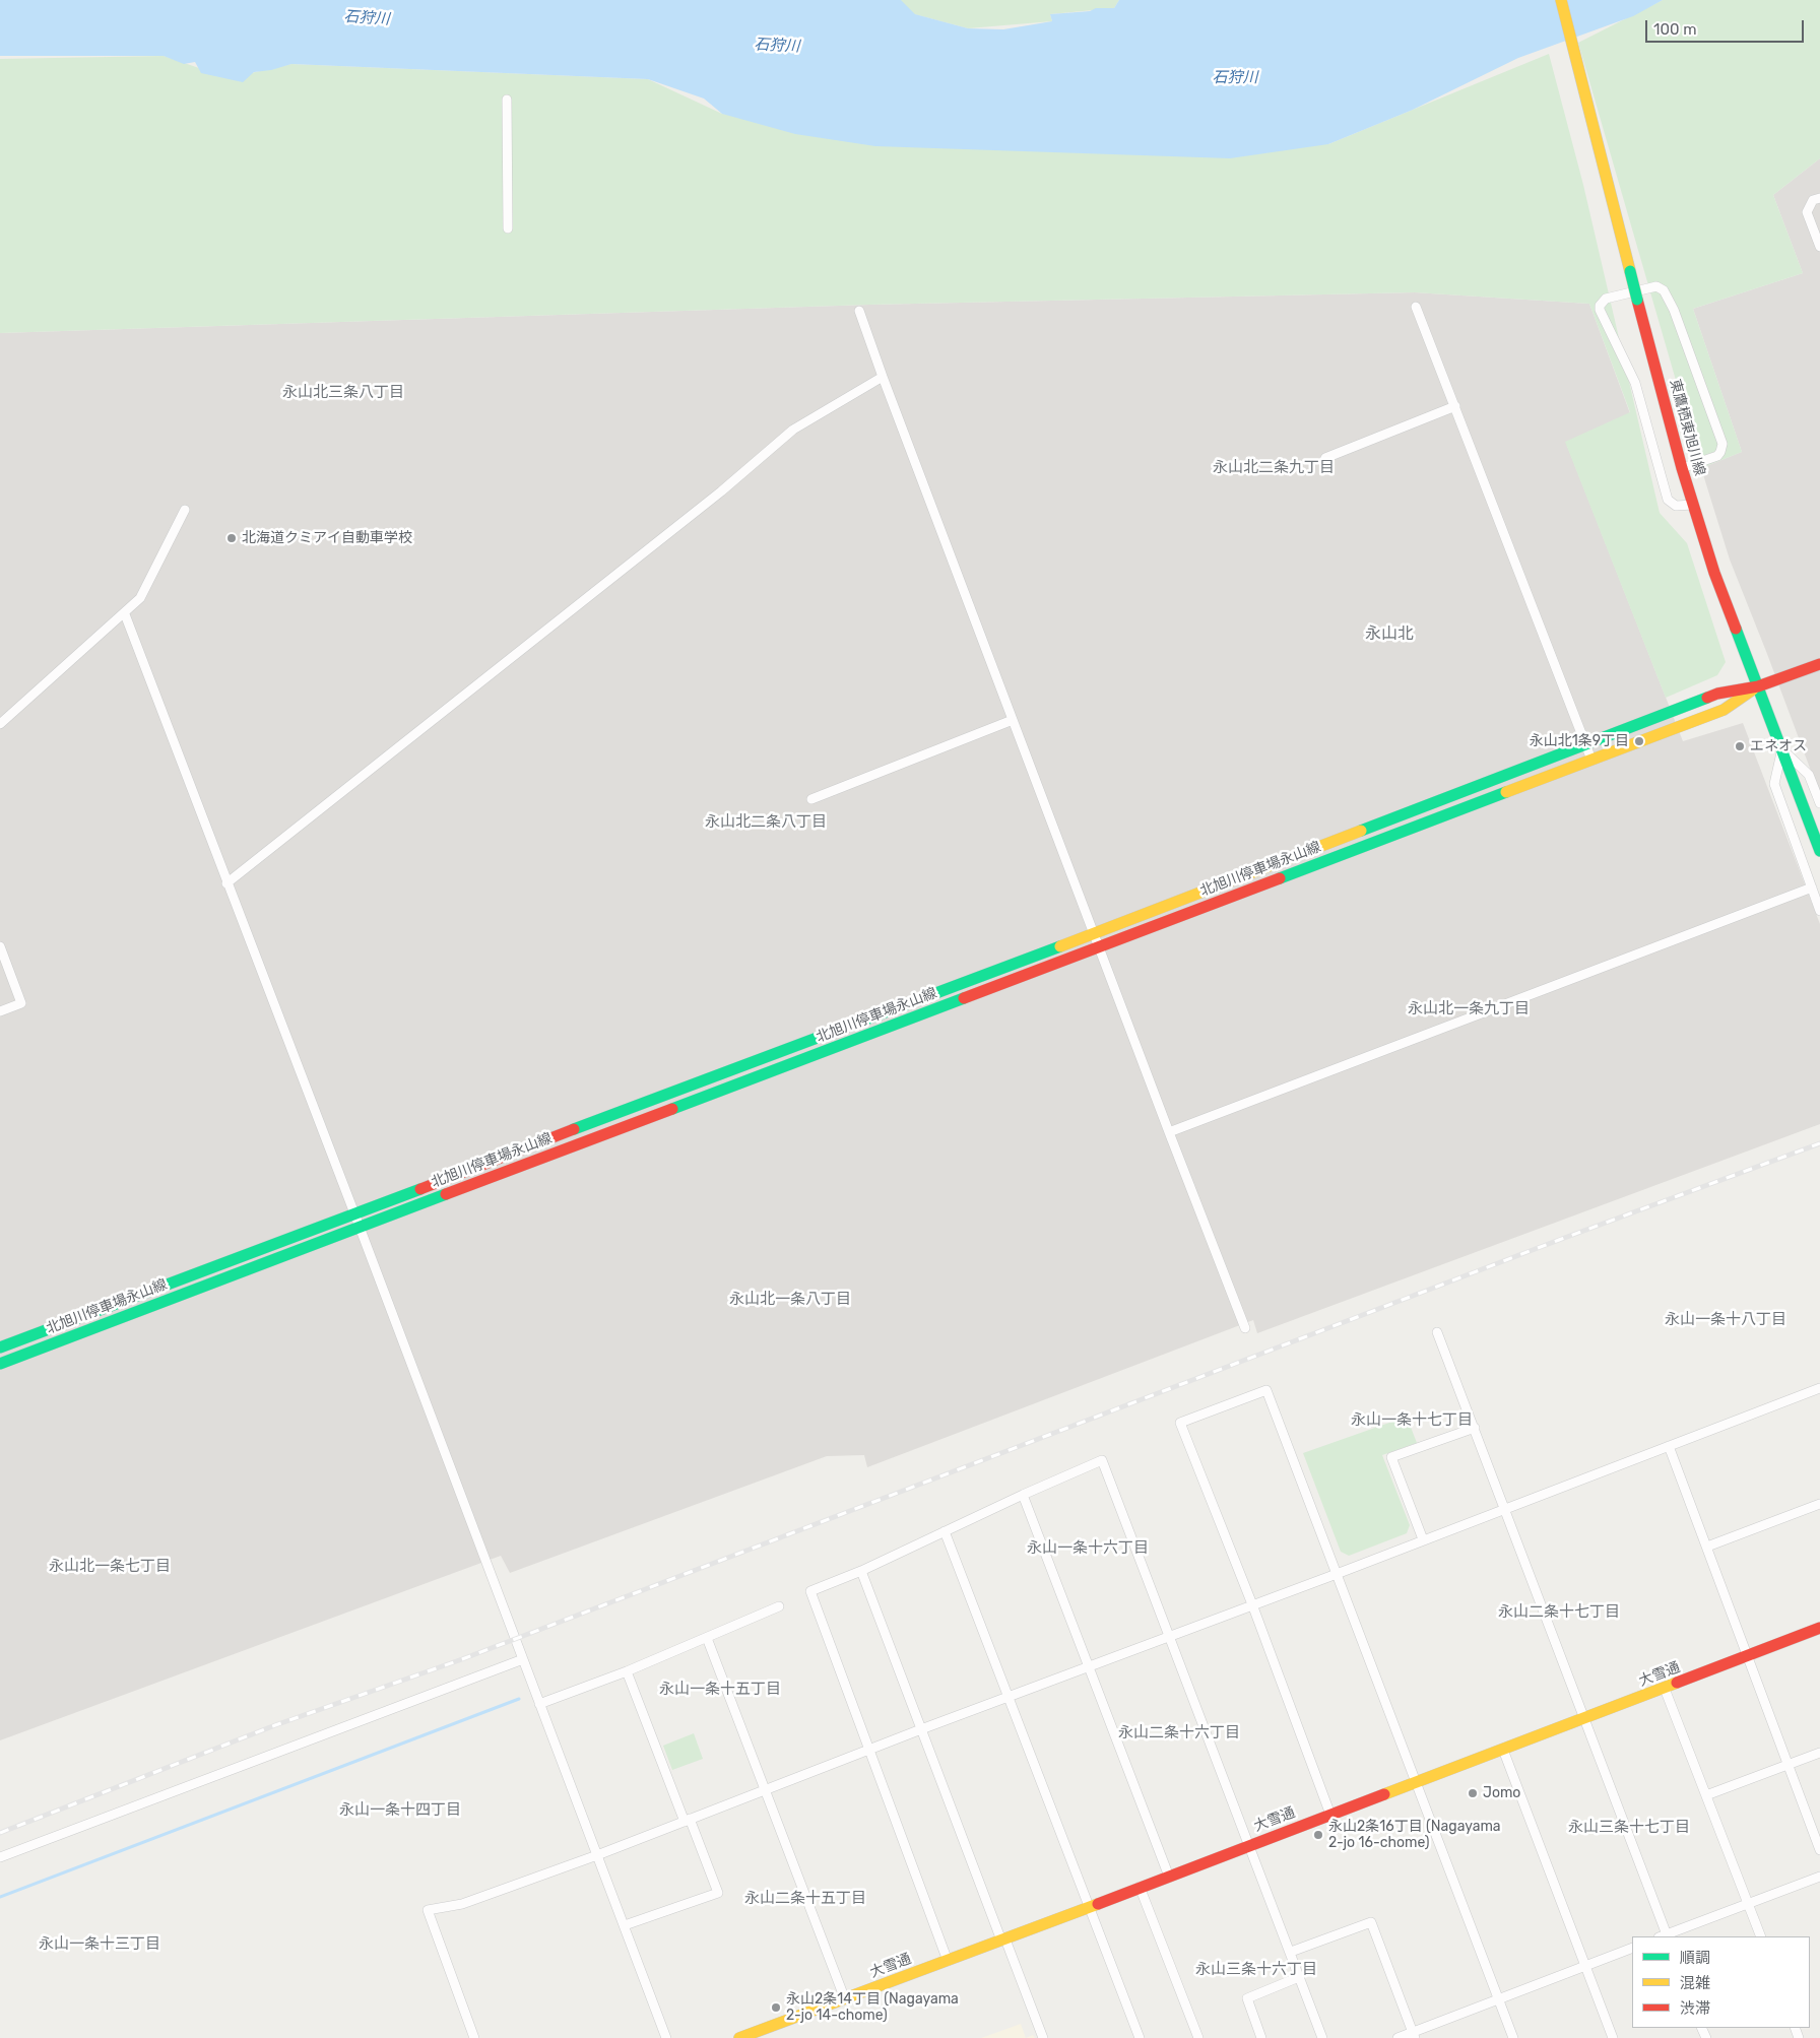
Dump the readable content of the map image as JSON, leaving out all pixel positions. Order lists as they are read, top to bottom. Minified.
{"streets":{"main road":["東鷹栖東旭川線","北旭川停車場永山線","大雪通"]},"crossings":[["東鷹栖東旭川線","北旭川停車場永山線"]],"districts":["永山北三条八丁目","永山北二条九丁目","永山北","永山北二条八丁目","永山北一条九丁目","永山北一条八丁目","永山一条十八丁目","永山一条十七丁目","永山一条十六丁目","永山北一条七丁目","永山二条十七丁目","永山一条十五丁目","永山二条十六丁目","永山一条十四丁目","永山三条十七丁目","永山二条十五丁目","永山一条十三丁目","永山三条十六丁目"],"water":["石狩川"],"places":["北海道クミアイ自動車学校","永山北1条9丁目","エネオス","Jomo","永山2条16丁目 (Nagayama 2-jo 16-chome)","永山2条14丁目 (Nagayama 2-jo 14-chome)"],"legend":["順調","混雑","渋滞"],"scale_bar":"100 m"}
